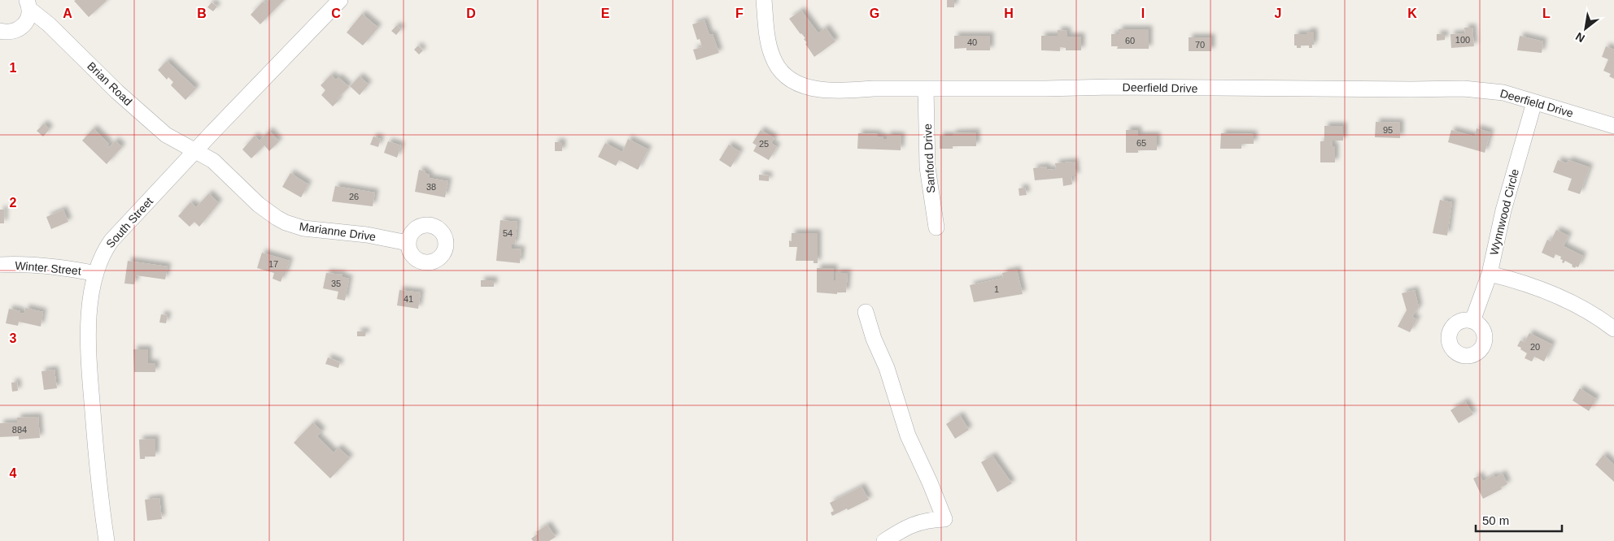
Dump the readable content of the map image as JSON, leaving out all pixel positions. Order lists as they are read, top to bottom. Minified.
{"streets":{"street":["Brian Road","Deerfield Drive","Sanford Drive","Wynnwood Circle","South Street","Marianne Drive","Winter Street"]},"crossings":[["Brian Road","South Street"],["Brian Road","Marianne Drive"],["Deerfield Drive","Sanford Drive"],["Deerfield Drive","Wynnwood Circle"],["South Street","Marianne Drive"],["South Street","Winter Street"]],"house_numbers":["100","60","40","70","95","65","25","38","26","54","17","35","1","41","20","884"],"scale_bar":"50 m","north":"bottom left","grid":{"columns":["A","B","C","D","E","F","G","H","I","J","K","L"],"rows":["1","2","3","4"]}}
